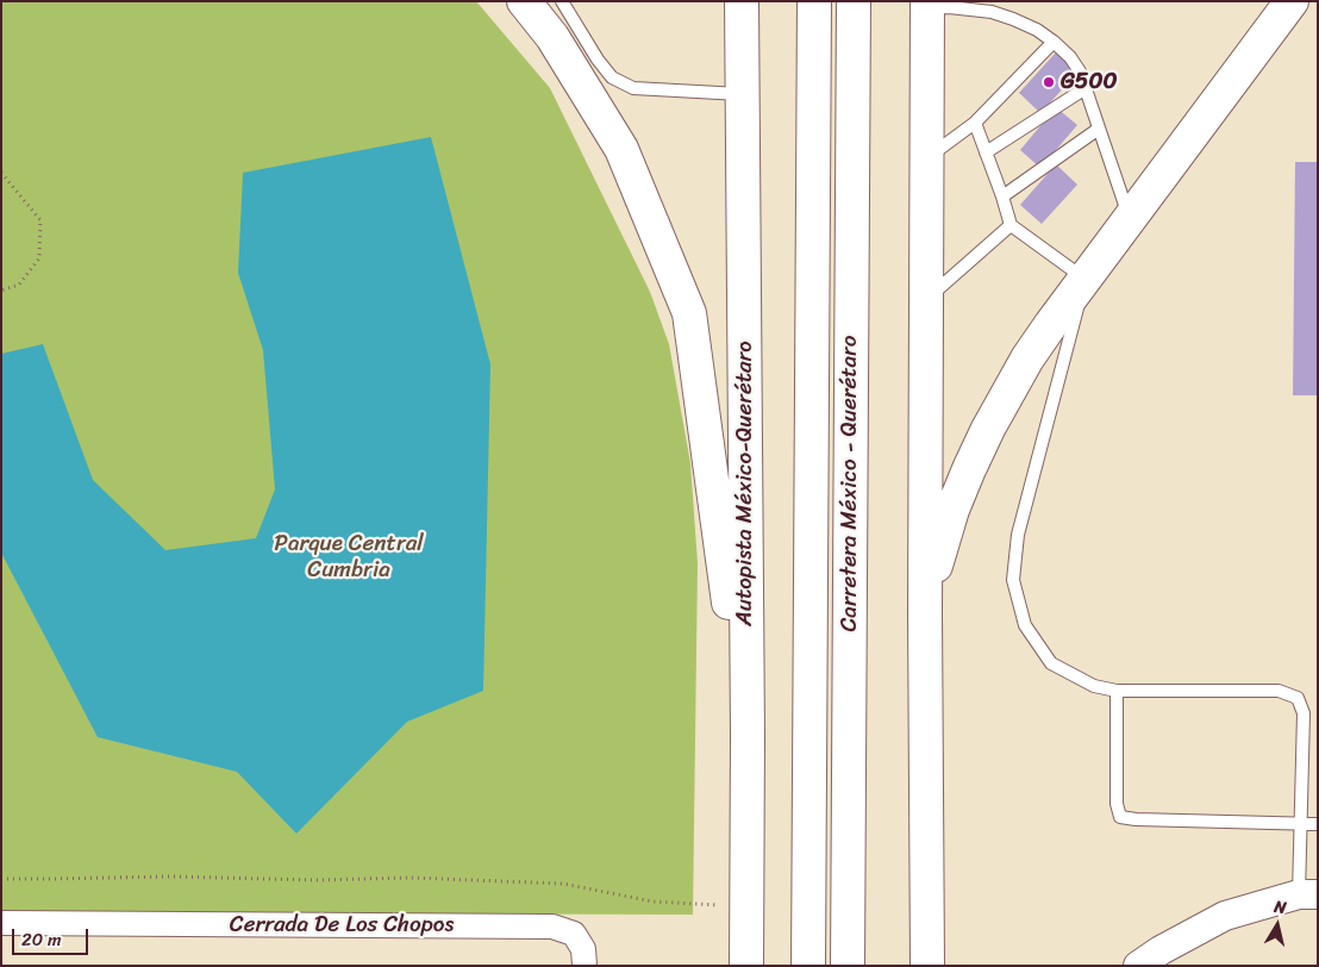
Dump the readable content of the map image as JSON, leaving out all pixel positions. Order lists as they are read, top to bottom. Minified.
{"streets":{"main road":["Autopista México-Querétaro","Carretera México - Querétaro"],"street":["Cerrada De Los Chopos"]},"parks":["Parque Central Cumbria"],"places":["G500"],"scale_bar":"20 m","north":"top"}
